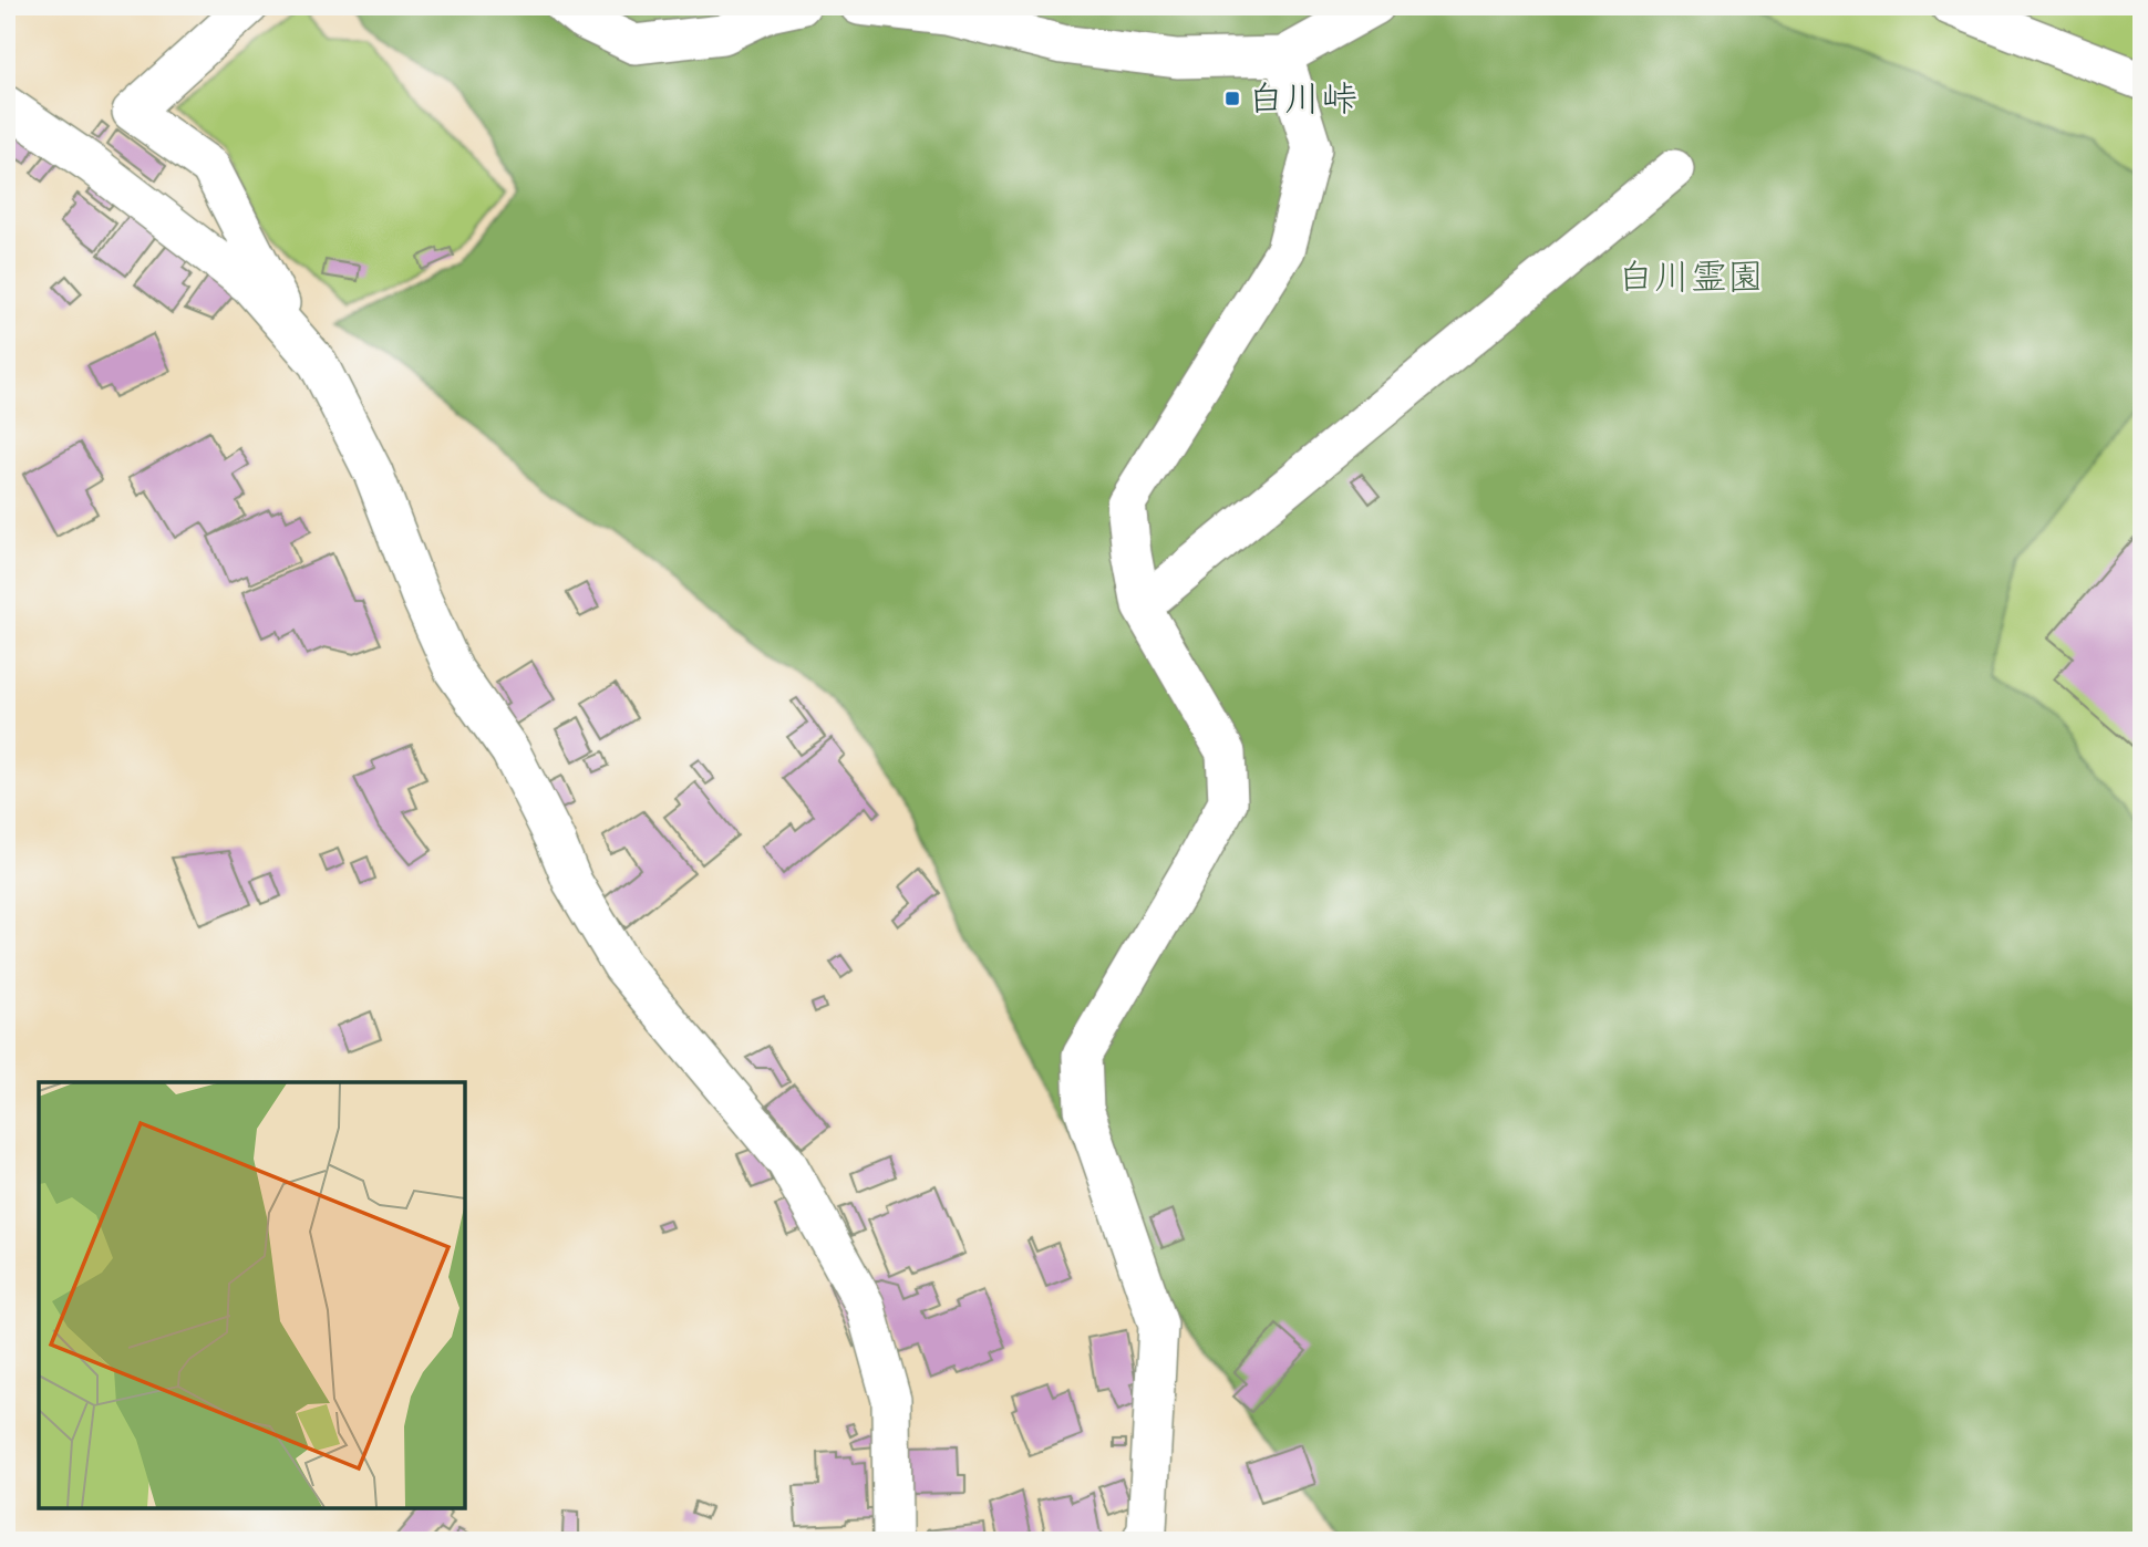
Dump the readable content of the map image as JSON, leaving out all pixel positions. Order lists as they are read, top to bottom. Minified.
{"parks":["白川霊園"],"places":{"transit":["白川峠"]}}
